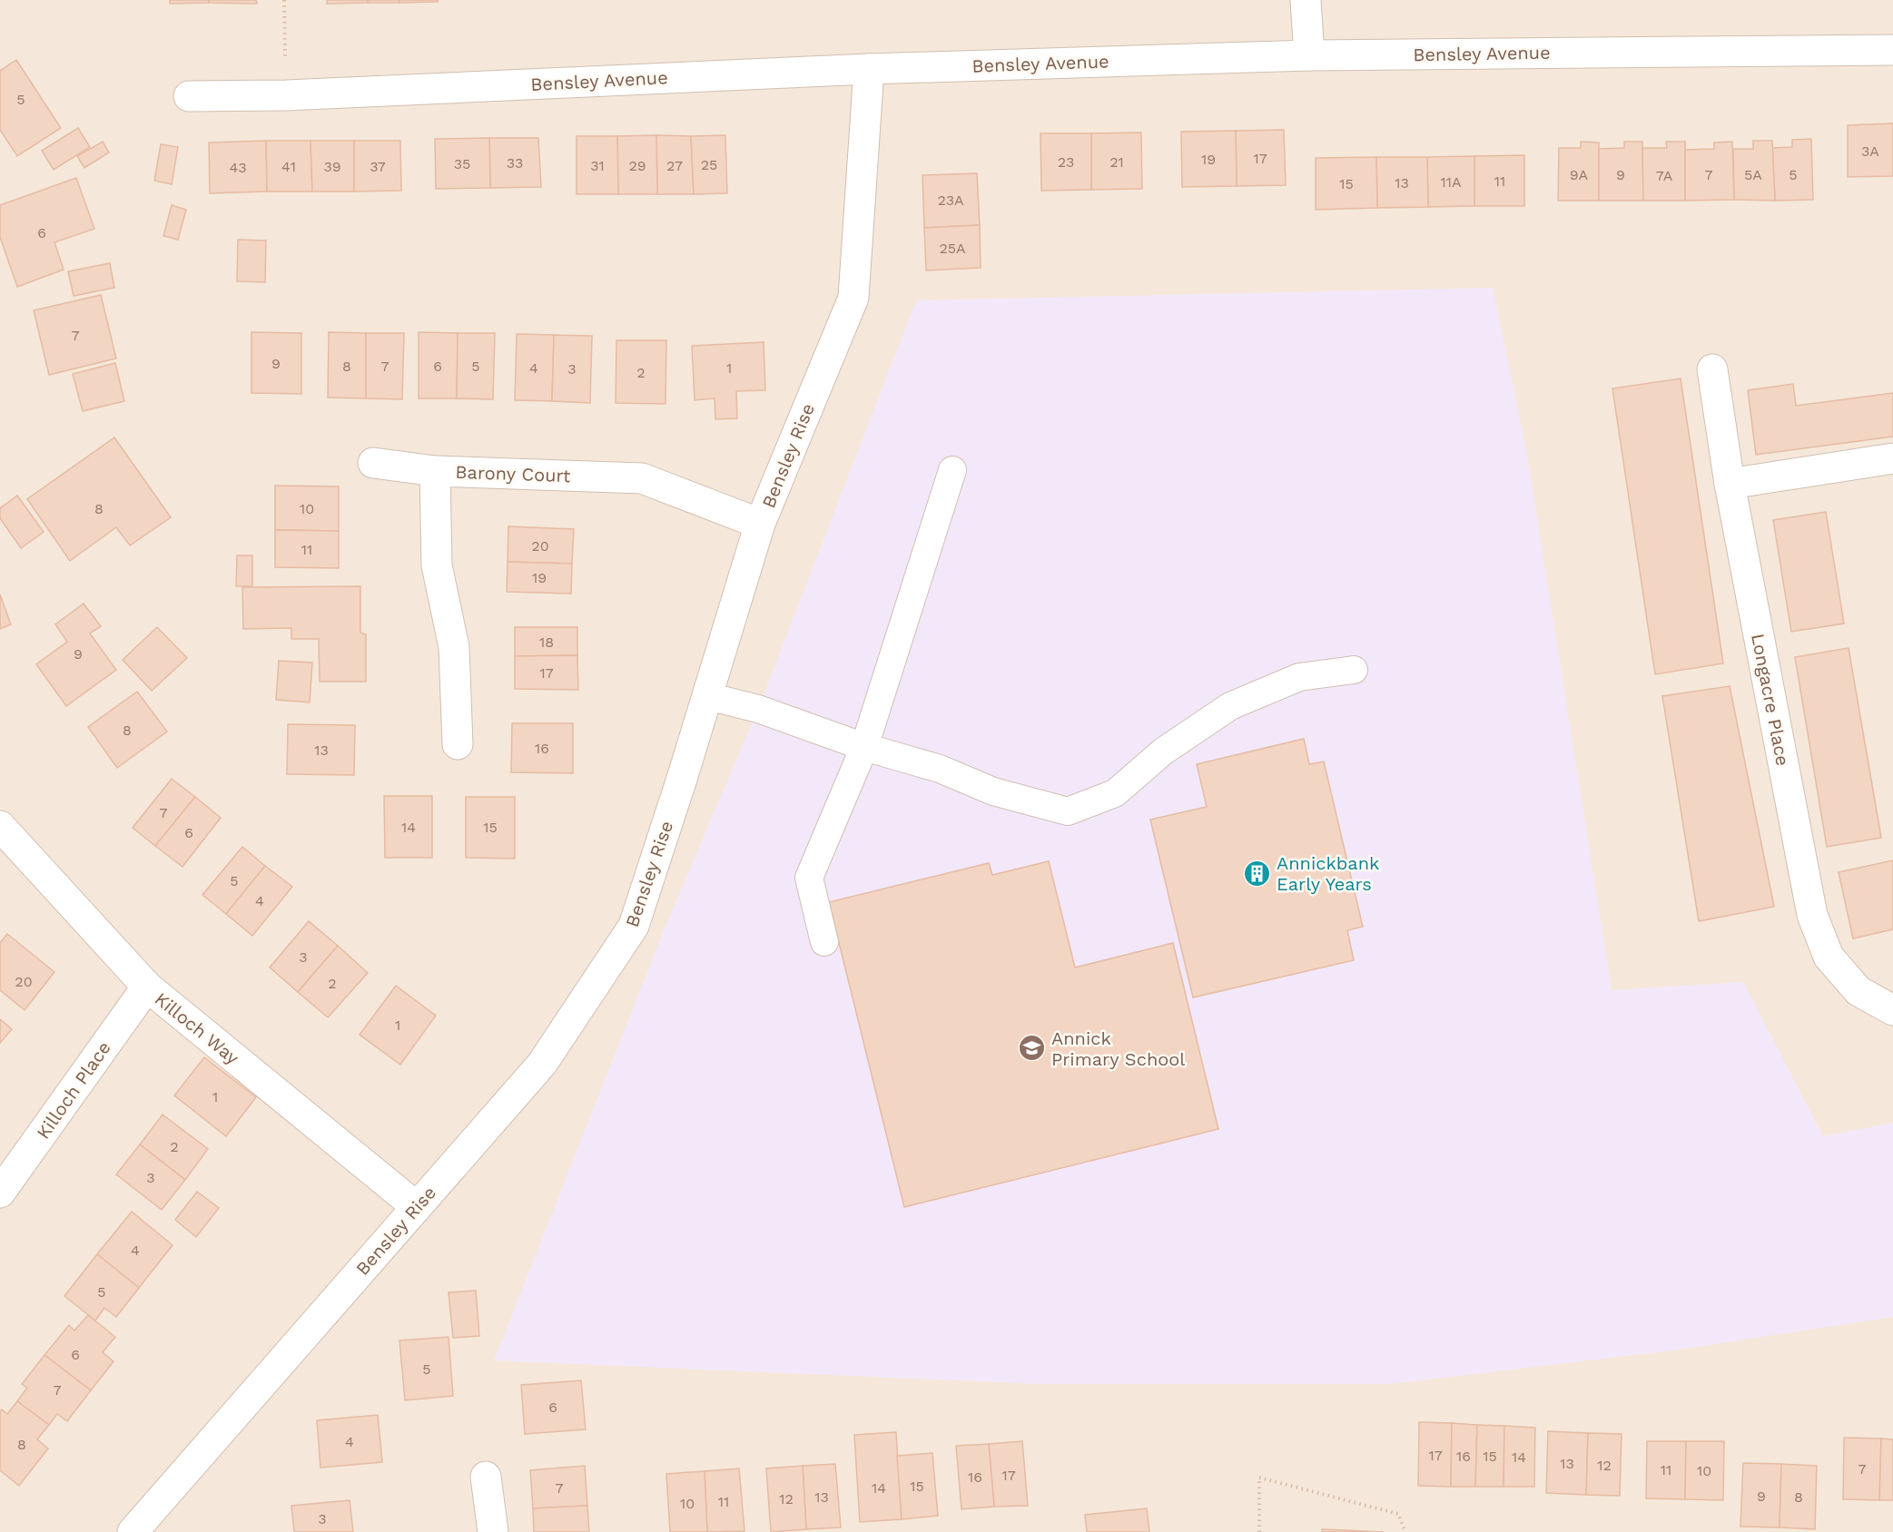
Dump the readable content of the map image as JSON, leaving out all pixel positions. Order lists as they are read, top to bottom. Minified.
{"streets":{"street":["Bensley Avenue","Bensley Rise","Barony Court","Longacre Place","Killoch Way","Killoch Place"]},"crossings":[["Bensley Avenue","Bensley Rise"],["Bensley Rise","Barony Court"],["Bensley Rise","Killoch Way"],["Killoch Way","Killoch Place"]],"places":{"building":["Annickbank Early Years"],"school or university":["Annick Primary School"]},"house_numbers":["5","3A","17","19","23","21","33","35","25","31","29","27","41","39","37","43","9A","9","7","5A","5","7A","11","11A","13","15","23A","6","25A","7","9","8","7","6","5","4","1","3","2","8","10","20","11","19","18","9","17","8","16","13","7","14","15","6","5","4","3","20","2","1","1","2","3","4","5","6","5","7","6","4","8","17","16","15","14","13","12","7","11","10","17","16","15","7","14","9","13","8","12","11","10","3"]}
